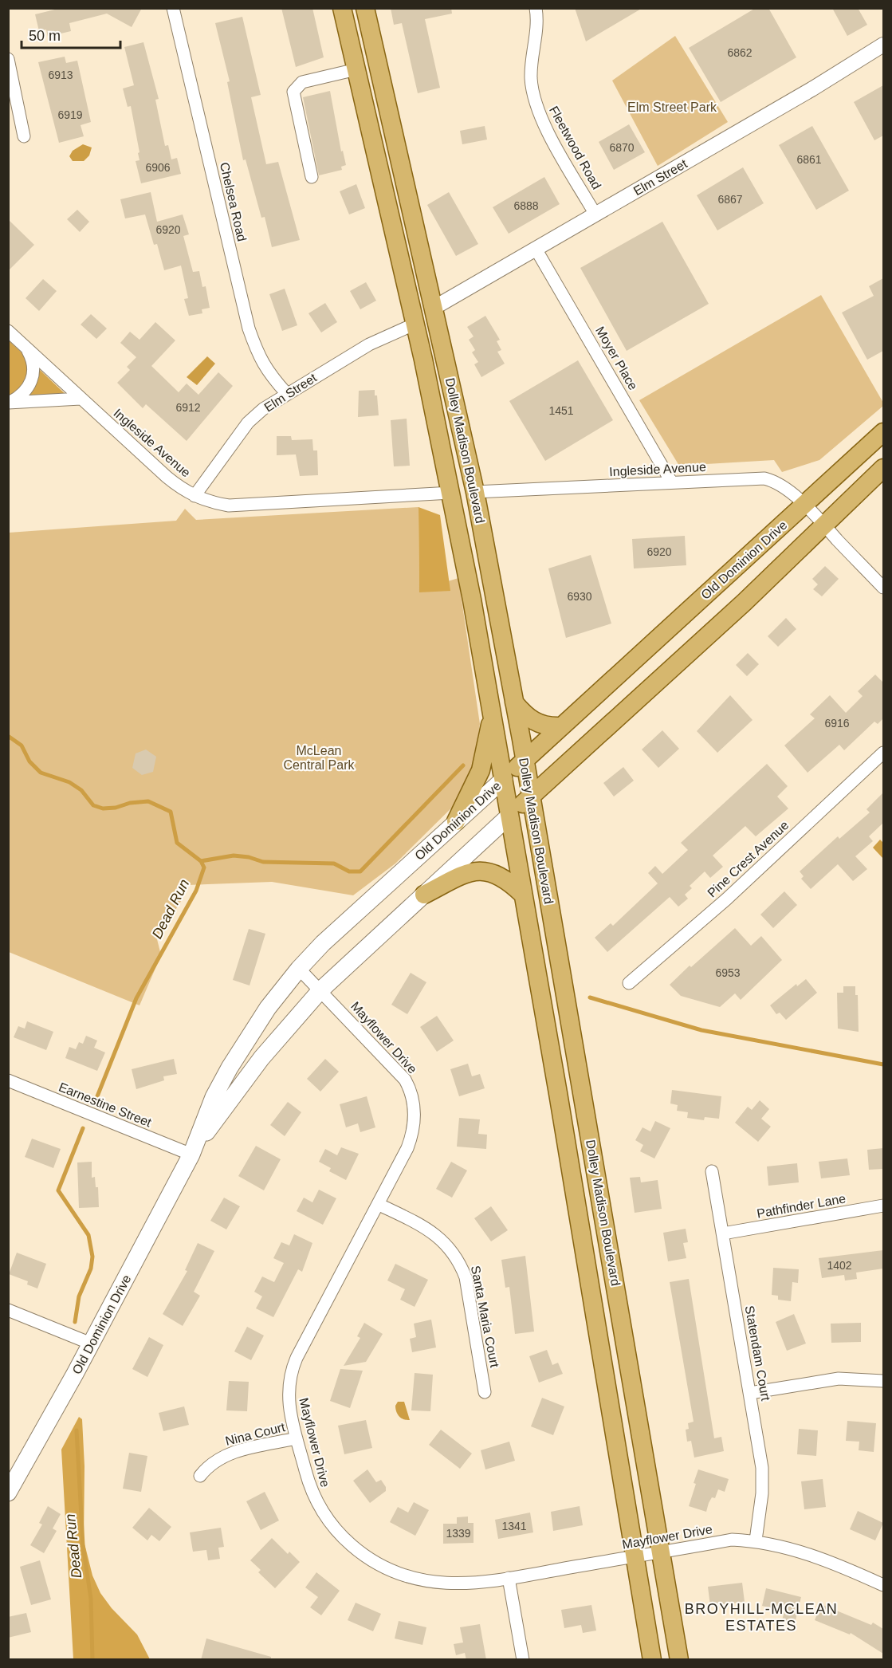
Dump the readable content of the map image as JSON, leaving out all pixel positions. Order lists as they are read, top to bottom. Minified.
{"streets":{"main road":["Dolley Madison Boulevard","Old Dominion Drive"],"street":["Fleetwood Road","Elm Street","Chelsea Road","Moyer Place","Ingleside Avenue","Pine Crest Avenue","Mayflower Drive","Earnestine Street","Pathfinder Lane","Santa Maria Court","Statendam Court","Nina Court"]},"crossings":[["Fleetwood Road","Elm Street"],["Elm Street","Chelsea Road"],["Elm Street","Moyer Place"],["Elm Street","Ingleside Avenue"],["Elm Street","Dolley Madison Boulevard"],["Moyer Place","Ingleside Avenue"],["Ingleside Avenue","Dolley Madison Boulevard"],["Ingleside Avenue","Old Dominion Drive"],["Dolley Madison Boulevard","Old Dominion Drive"],["Dolley Madison Boulevard","Mayflower Drive"],["Old Dominion Drive","Mayflower Drive"],["Old Dominion Drive","Earnestine Street"],["Mayflower Drive","Santa Maria Court"],["Mayflower Drive","Statendam Court"],["Mayflower Drive","Nina Court"],["Pathfinder Lane","Statendam Court"]],"districts":["BROYHILL-MCLEAN ESTATES"],"water":["Dead Run"],"parks":["Elm Street Park","McLean Central Park"],"house_numbers":["6862","6913","6919","6870","6861","6906","6867","6888","6920","6912","1451","6920","6930","6916","6953","1402","1341","1339"],"scale_bar":"50 m"}
